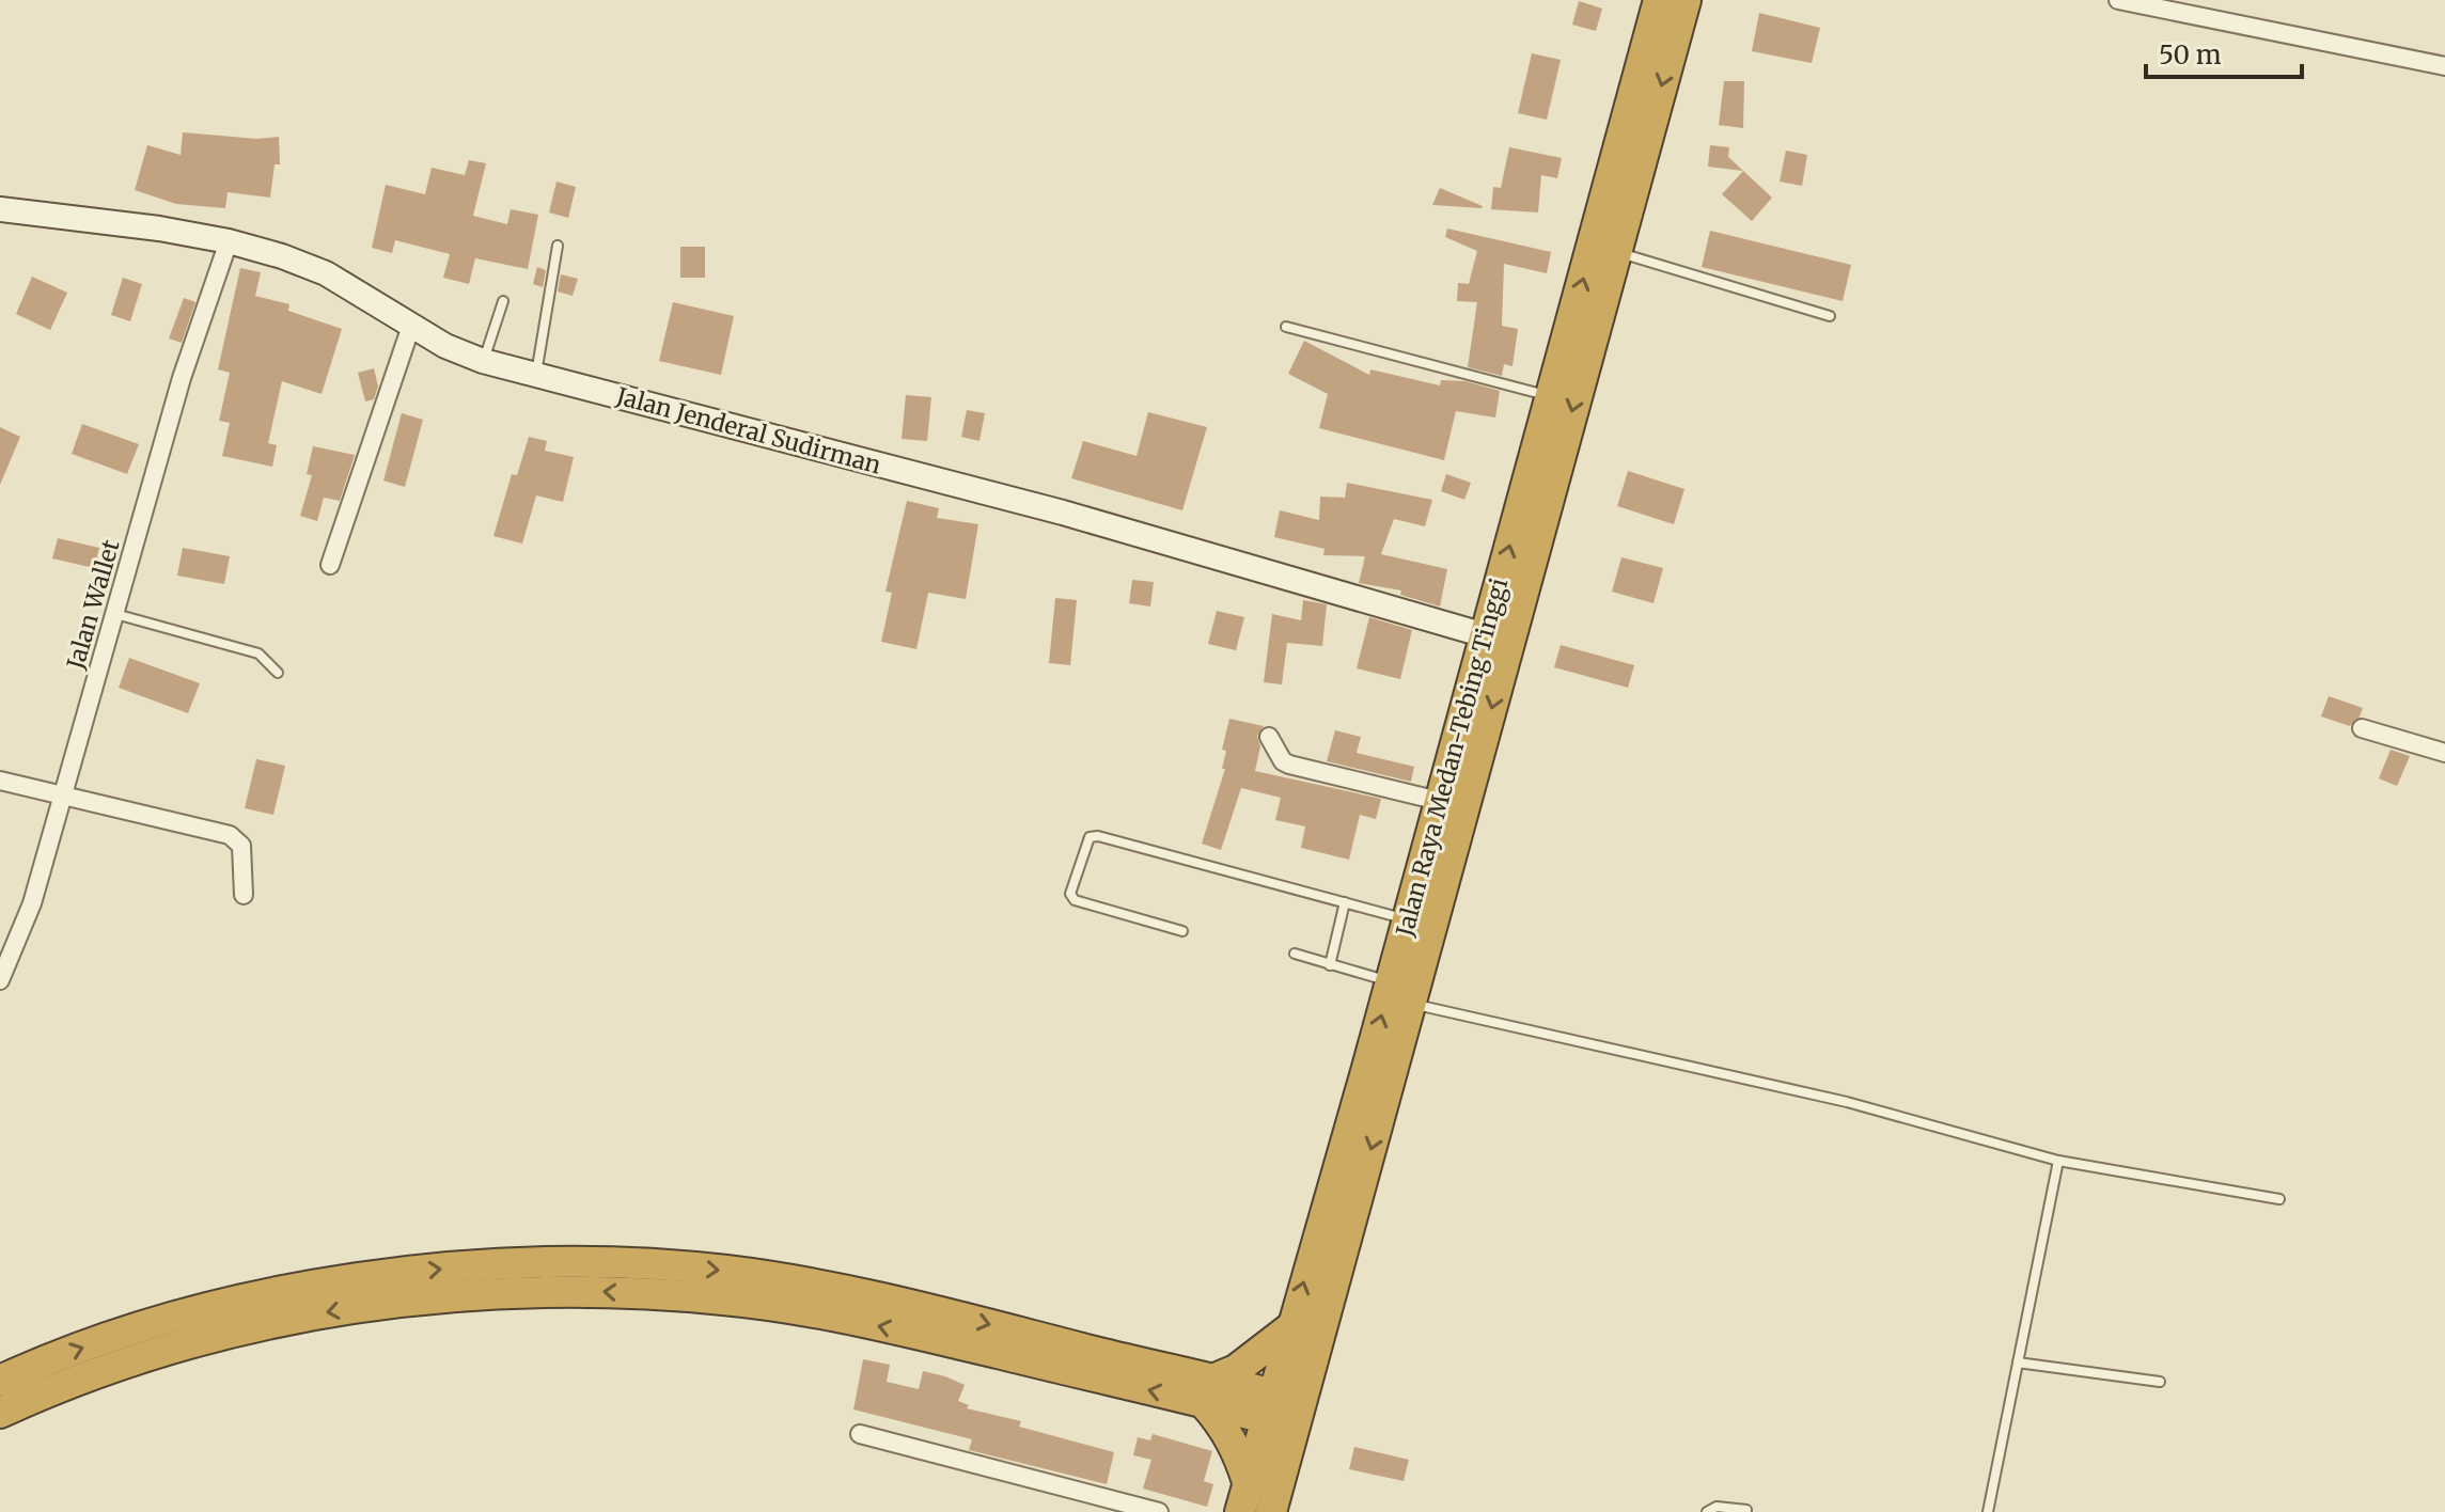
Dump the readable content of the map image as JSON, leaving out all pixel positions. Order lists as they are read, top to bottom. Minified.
{"streets":{"highway":["Jalan Raya Medan-Tebing Tinggi"],"main road":["Jalan Jenderal Sudirman"],"street":["Jalan Wallet"]},"crossings":[["Jalan Jenderal Sudirman","Jalan Wallet"],["Jalan Jenderal Sudirman","Jalan Raya Medan-Tebing Tinggi"]],"scale_bar":"50 m"}
